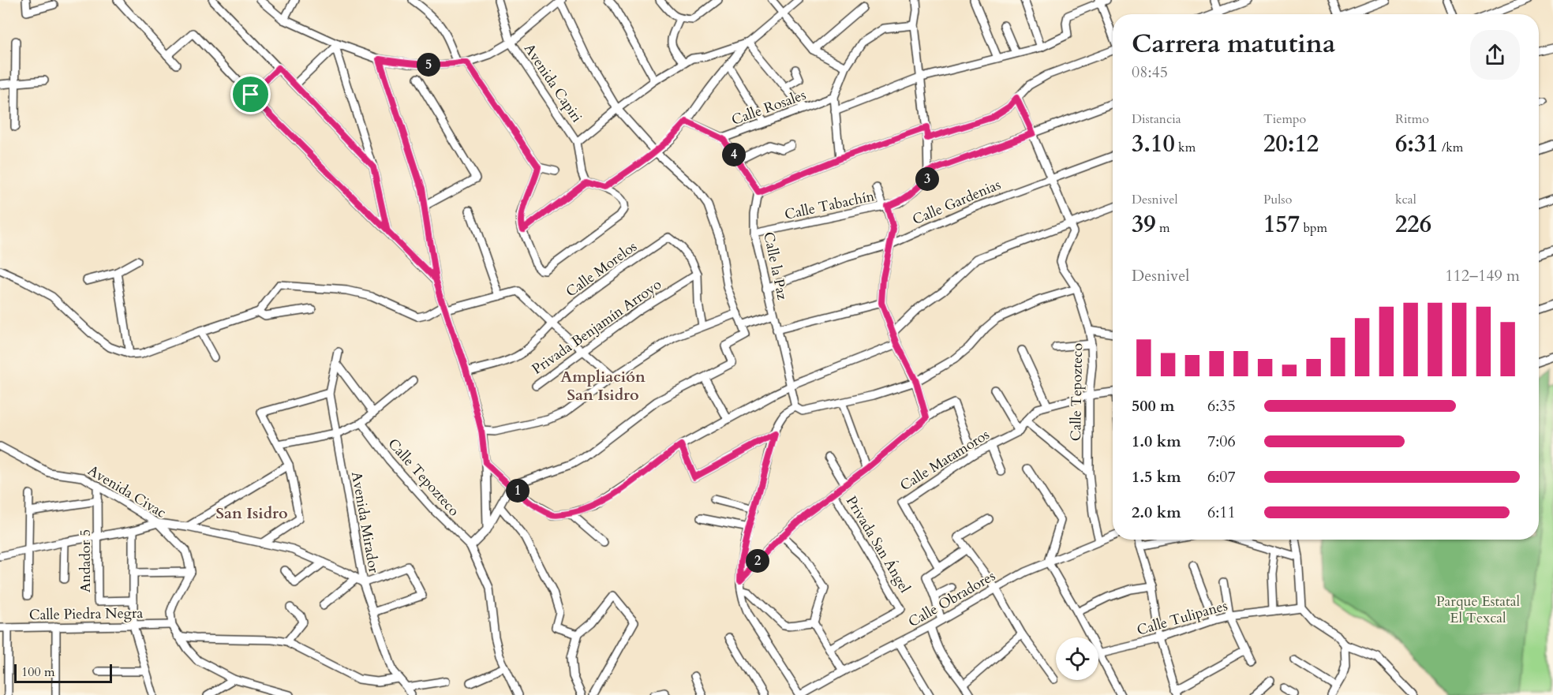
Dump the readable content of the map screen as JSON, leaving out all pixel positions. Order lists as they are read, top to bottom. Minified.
{"streets":{"street":["Avenida Capiri","Calle Rosales","Calle Gardenias","Calle Tabachín","Calle la Paz","Calle Morelos","Privada Benjamín Arroyo","Calle Tepozteco","Calle Matamoros","Avenida Civac","Avenida Mirador","Privada San Ángel","Andador 5","Calle Obradores","Calle Piedra Negra","Calle Tulipanes"]},"crossings":[["Calle Gardenias","Calle la Paz"],["Calle Tabachín","Calle la Paz"],["Calle Morelos","Privada Benjamín Arroyo"],["Calle Tepozteco","Calle Obradores"],["Avenida Civac","Andador 5"]],"districts":["Ampliación San Isidro","San Isidro"],"parks":["Parque Estatal El Texcal"],"scale_bar":"100 m","page":{"heading":["Carrera matutina","08:45"],"pins":["5","4","3","1","2"],"stats":[["Distancia","3.10 km"],["Tiempo","20:12"],["Ritmo","6:31 /km"],["Desnivel","39 m"],["Pulso","157 bpm"],["kcal","226"]],"chart":["Desnivel","112–149 m"],"list":[{"name":"500 m","note":"6:35"},{"name":"1.0 km","note":"7:06"},{"name":"1.5 km","note":"6:07"},{"name":"2.0 km","note":"6:11"}],"scale":"100 m"}}
